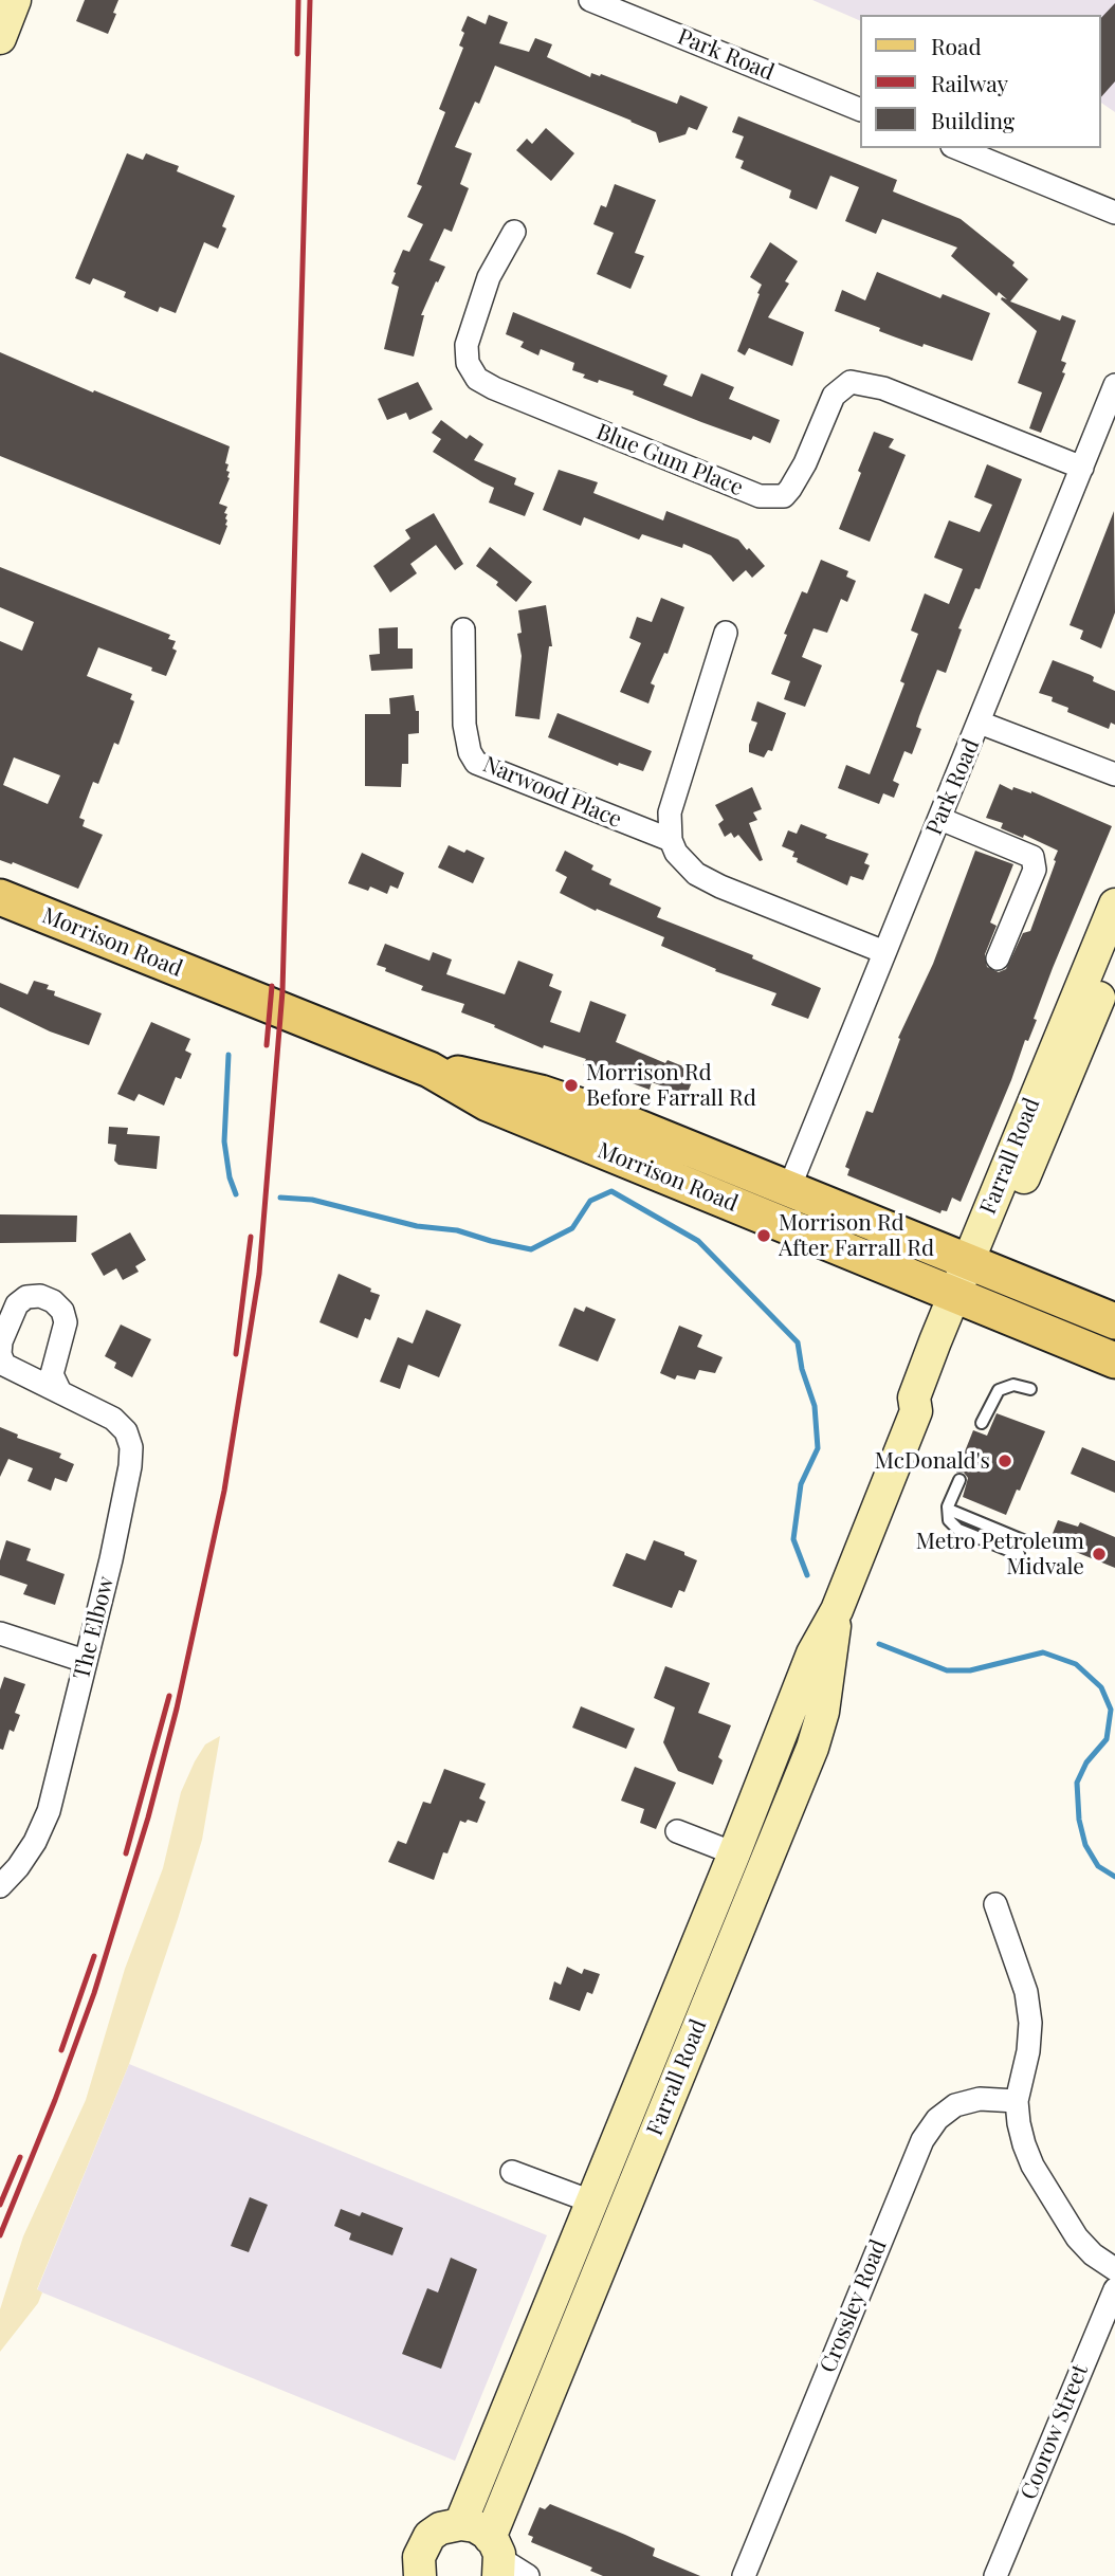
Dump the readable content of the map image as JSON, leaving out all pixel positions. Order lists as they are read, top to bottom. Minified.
{"streets":{"main road":["Morrison Road","Farrall Road"],"street":["Park Road","Blue Gum Place","Narwood Place","The Elbow","Crossley Road","Coorow Street"]},"crossings":[["Park Road","Blue Gum Place"],["Park Road","Morrison Road"],["Morrison Road","Farrall Road"]],"places":["Morrison Rd Before Farrall Rd","Morrison Rd After Farrall Rd","McDonald's","Metro Petroleum Midvale"],"legend":["Road","Railway","Building"]}
